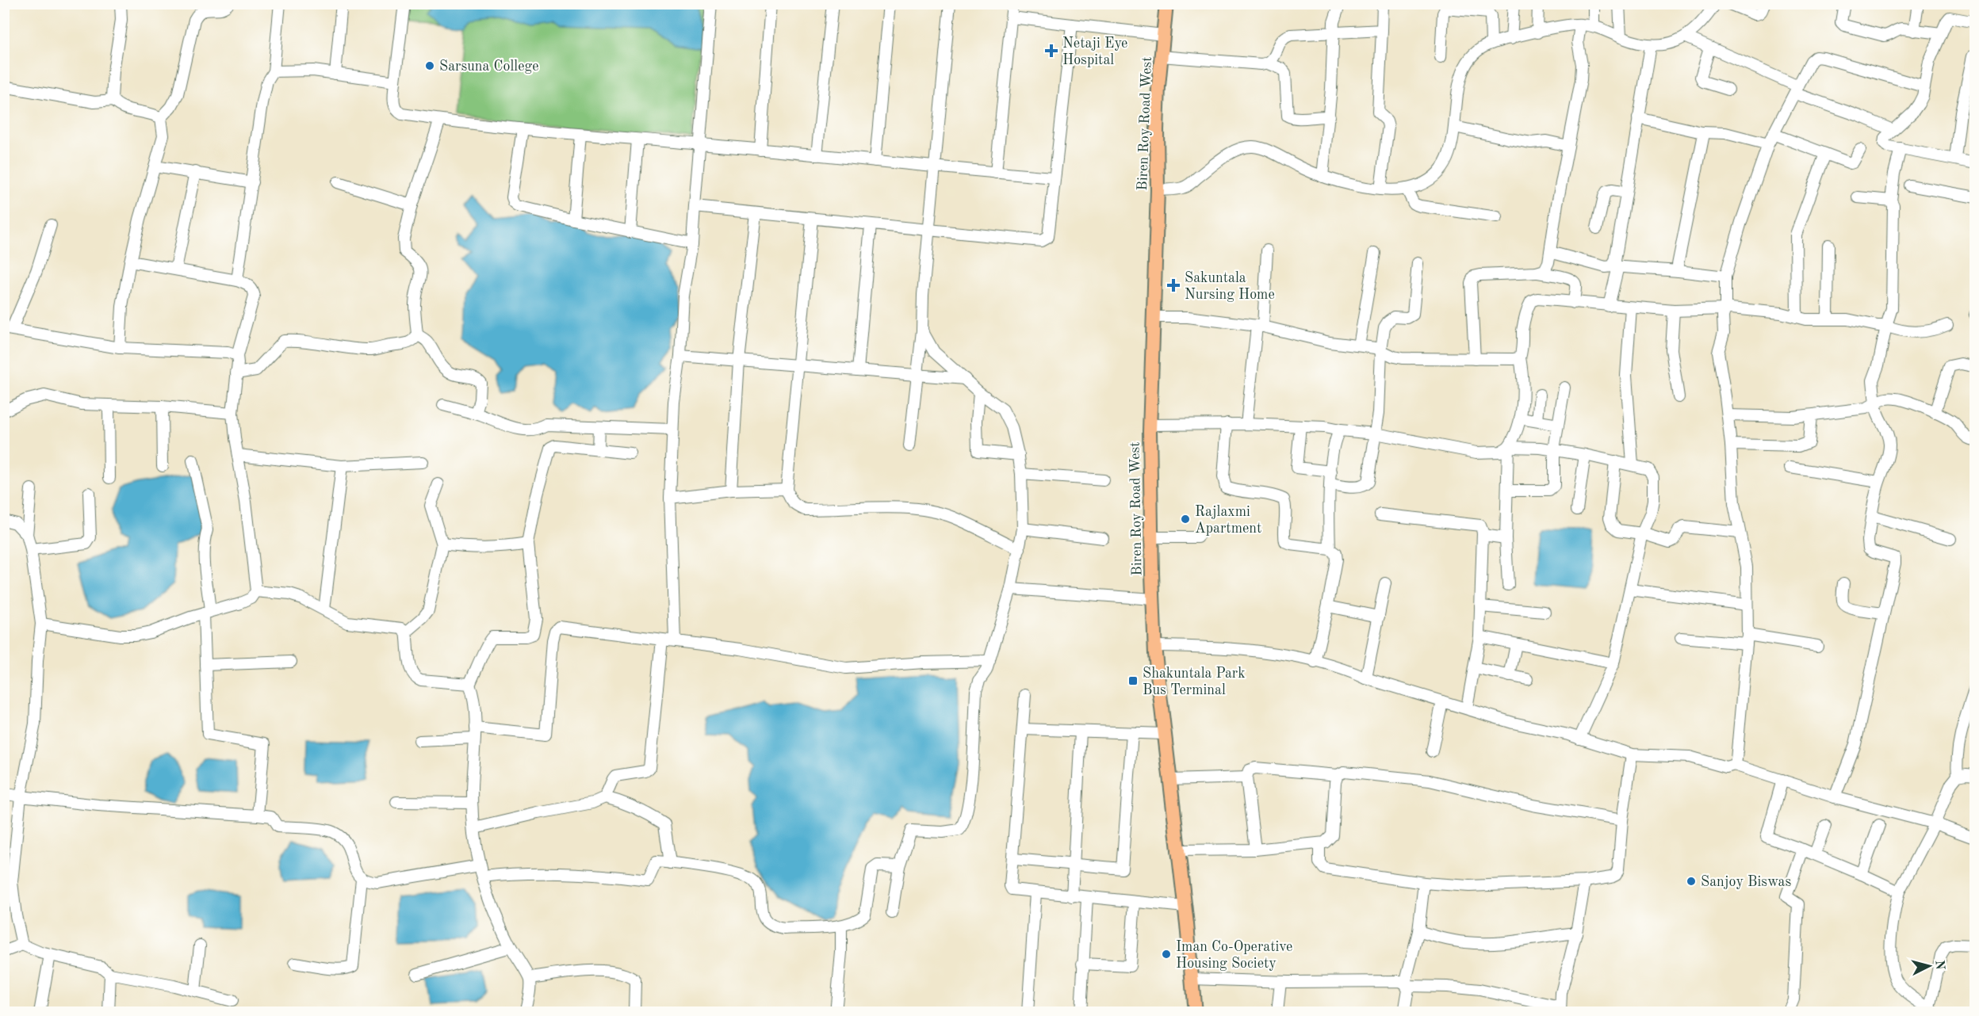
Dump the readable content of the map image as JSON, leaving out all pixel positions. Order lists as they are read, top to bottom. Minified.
{"streets":{"main road":["Biren Roy Road West"]},"places":{"health":["Netaji Eye Hospital","Sakuntala Nursing Home"],"other":["Sarsuna College","Rajlaxmi Apartment","Sanjoy Biswas","Iman Co-Operative Housing Society"],"transit":["Shakuntala Park Bus Terminal"]},"north":"right"}
